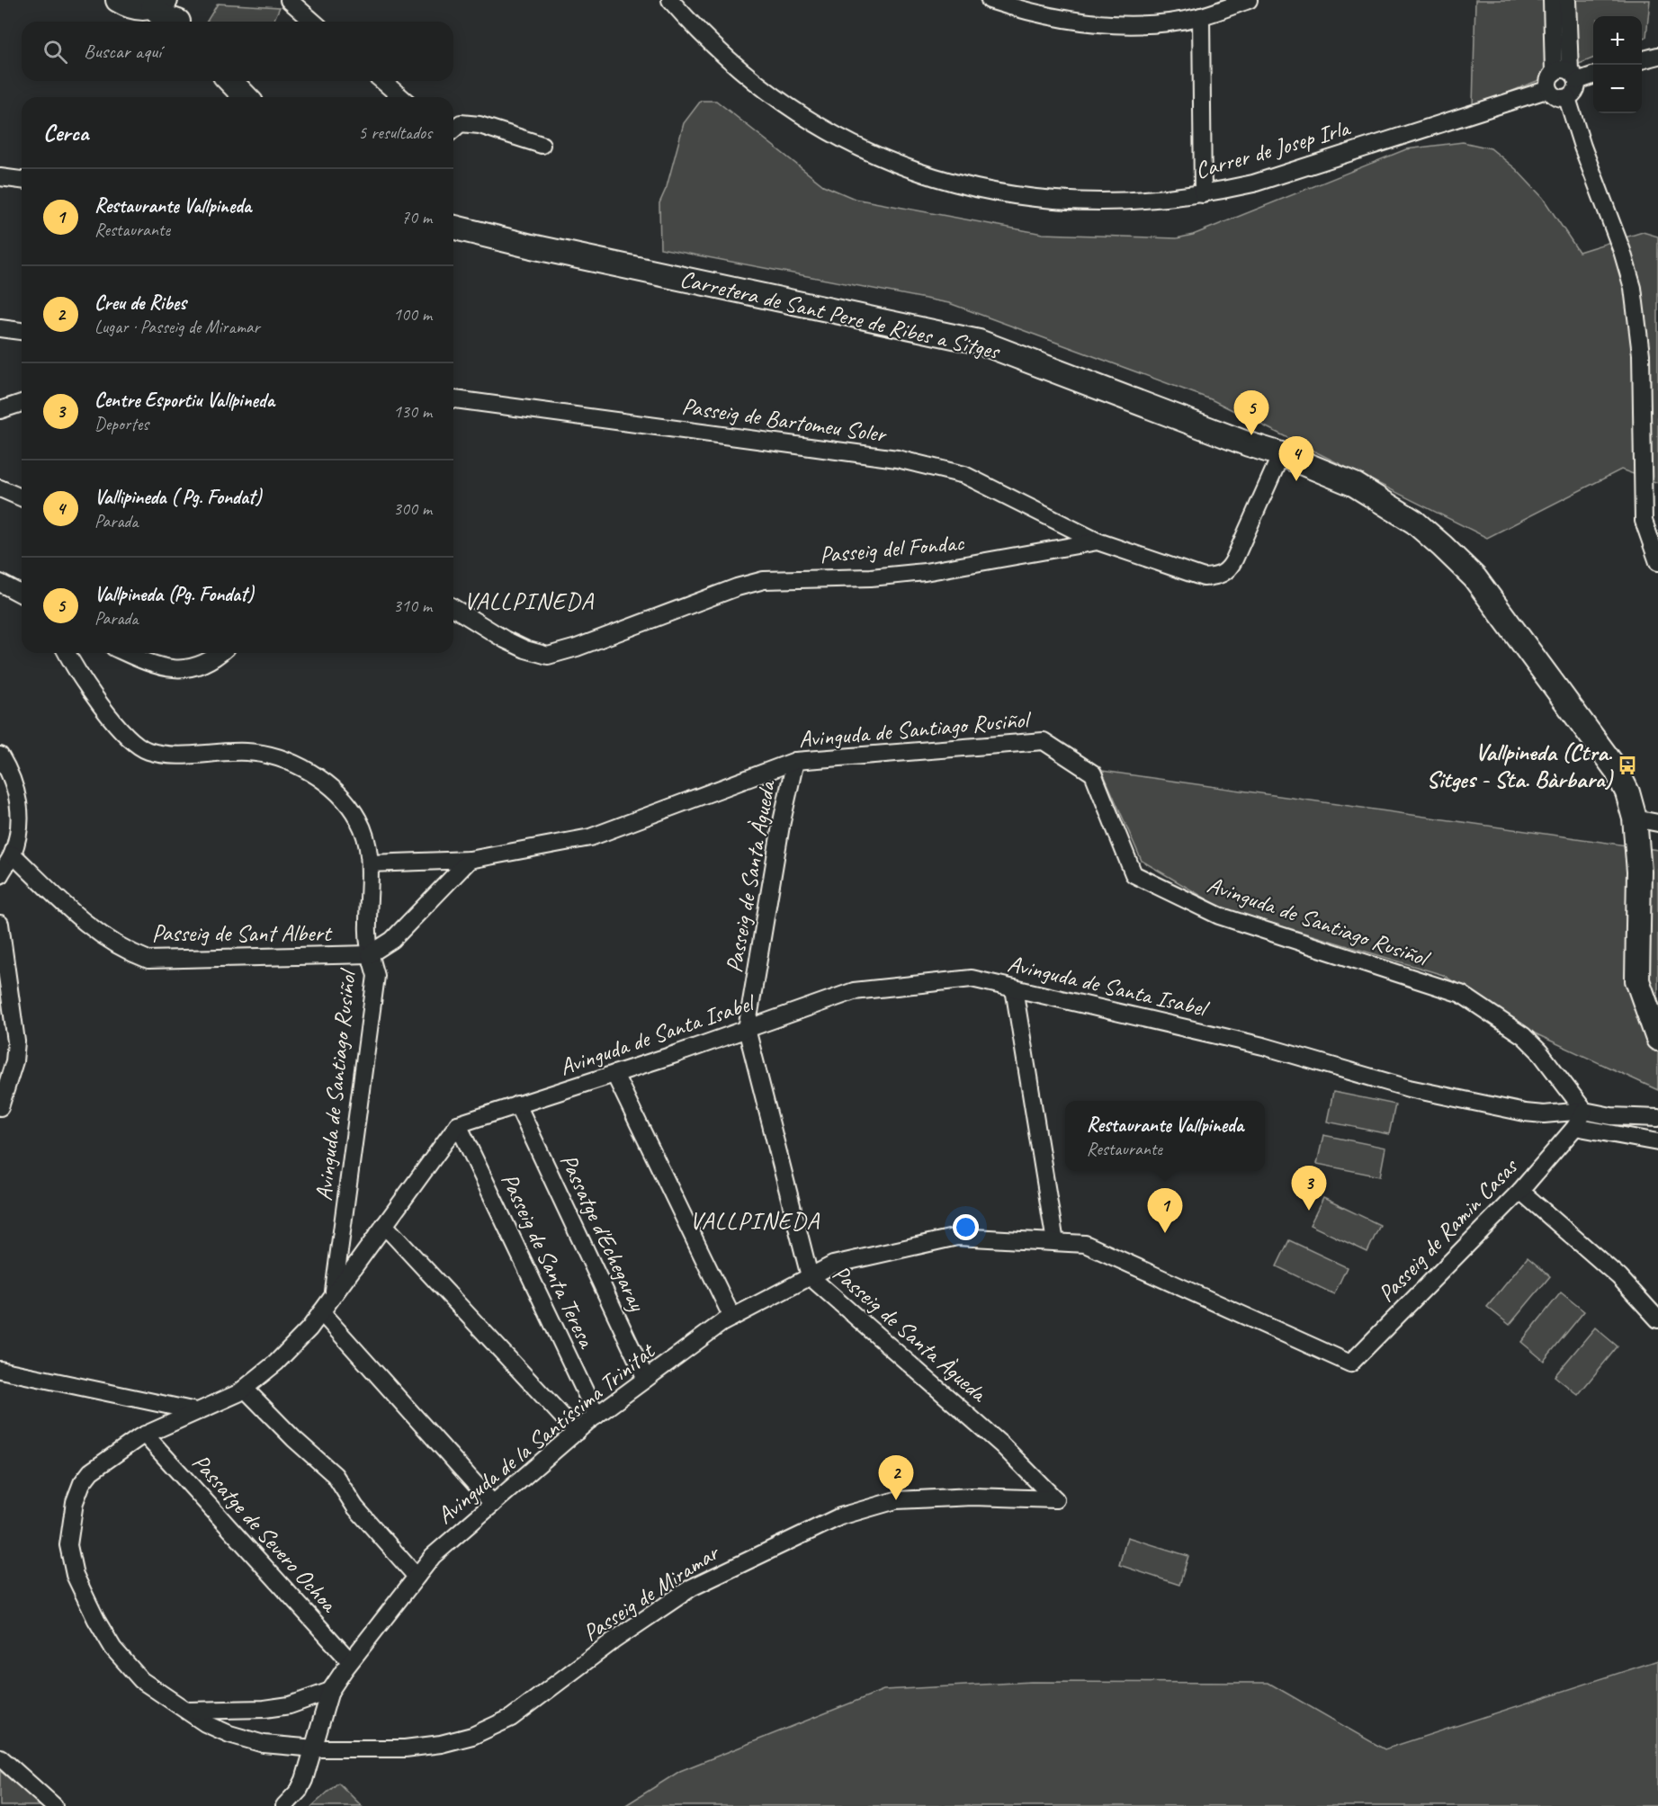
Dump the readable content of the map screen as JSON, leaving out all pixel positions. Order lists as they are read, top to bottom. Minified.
{"streets":{"street":["Carrer de Josep Irla","Carretera de Sant Pere de Ribes a Sitges","Passeig de Bartomeu Soler","Passeig del Fondac","Avinguda de Santiago Rusiñol","Passeig de Santa Àgueda","Passeig de Sant Albert","Avinguda de Santa Isabel","Passeig de Ramin Casas","Passatge d'Echegaray","Passeig de Santa Teresa","Avinguda de la Santíssima Trinitat","Passatge de Severo Ochoa","Passeig de Miramar"]},"crossings":[["Carretera de Sant Pere de Ribes a Sitges","Passeig del Fondac"],["Passeig de Bartomeu Soler","Passeig del Fondac"],["Avinguda de Santiago Rusiñol","Passeig de Santa Àgueda"],["Avinguda de Santiago Rusiñol","Passeig de Sant Albert"],["Avinguda de Santiago Rusiñol","Avinguda de Santa Isabel"],["Avinguda de Santiago Rusiñol","Passeig de Ramin Casas"],["Passeig de Santa Àgueda","Avinguda de Santa Isabel"],["Passeig de Santa Àgueda","Avinguda de la Santíssima Trinitat"],["Passeig de Santa Àgueda","Passeig de Miramar"],["Avinguda de Santa Isabel","Passeig de Ramin Casas"],["Avinguda de Santa Isabel","Passatge d'Echegaray"],["Avinguda de Santa Isabel","Passeig de Santa Teresa"],["Passeig de Ramin Casas","Avinguda de la Santíssima Trinitat"],["Passatge d'Echegaray","Avinguda de la Santíssima Trinitat"],["Passeig de Santa Teresa","Avinguda de la Santíssima Trinitat"],["Avinguda de la Santíssima Trinitat","Passatge de Severo Ochoa"],["Avinguda de la Santíssima Trinitat","Passeig de Miramar"]],"districts":["VALLPINEDA","VALLPINEDA"],"places":{"bus stop":["Vallpineda (Ctra. Sitges - Sta. Bàrbara)"]},"page":{"map_buttons":["+","−"],"search":"Buscar aquí","heading":["Cerca","5 resultados"],"list":[{"mark":"1","name":"Restaurante Vallpineda","note":"Restaurante","value":"70 m"},{"mark":"2","name":"Creu de Ribes","note":"Lugar · Passeig de Miramar","value":"100 m"},{"mark":"3","name":"Centre Esportiu Vallpineda","note":"Deportes","value":"130 m"},{"mark":"4","name":"Vallipineda ( Pg. Fondat)","note":"Parada","value":"300 m"},{"mark":"5","name":"Vallpineda (Pg. Fondat)","note":"Parada","value":"310 m"}],"pins":["5","4","3","1","2"],"popup":["Restaurante Vallpineda","Restaurante"]}}
